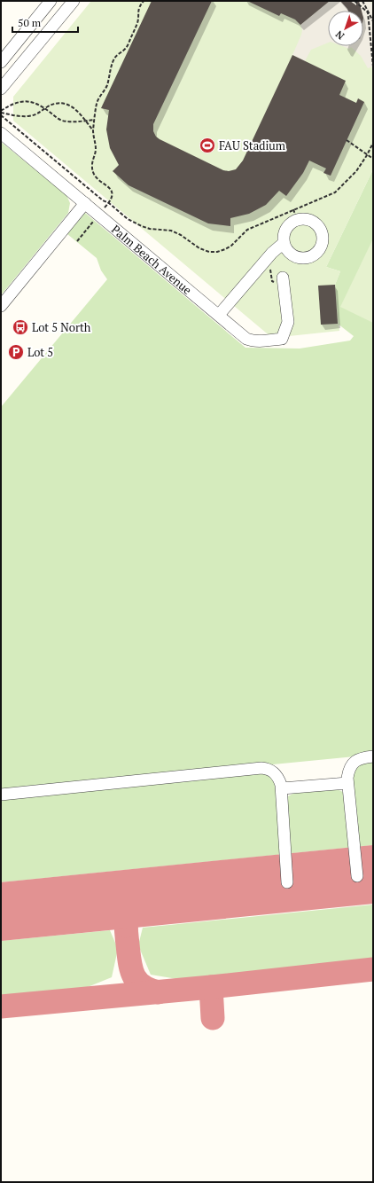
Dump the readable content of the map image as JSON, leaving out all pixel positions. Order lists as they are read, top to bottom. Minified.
{"streets":{"street":["Palm Beach Avenue"]},"places":{"sports":["FAU Stadium"],"bus stop":["Lot 5 North"],"parking":["Lot 5"]},"scale_bar":"50 m","north":"bottom left"}
